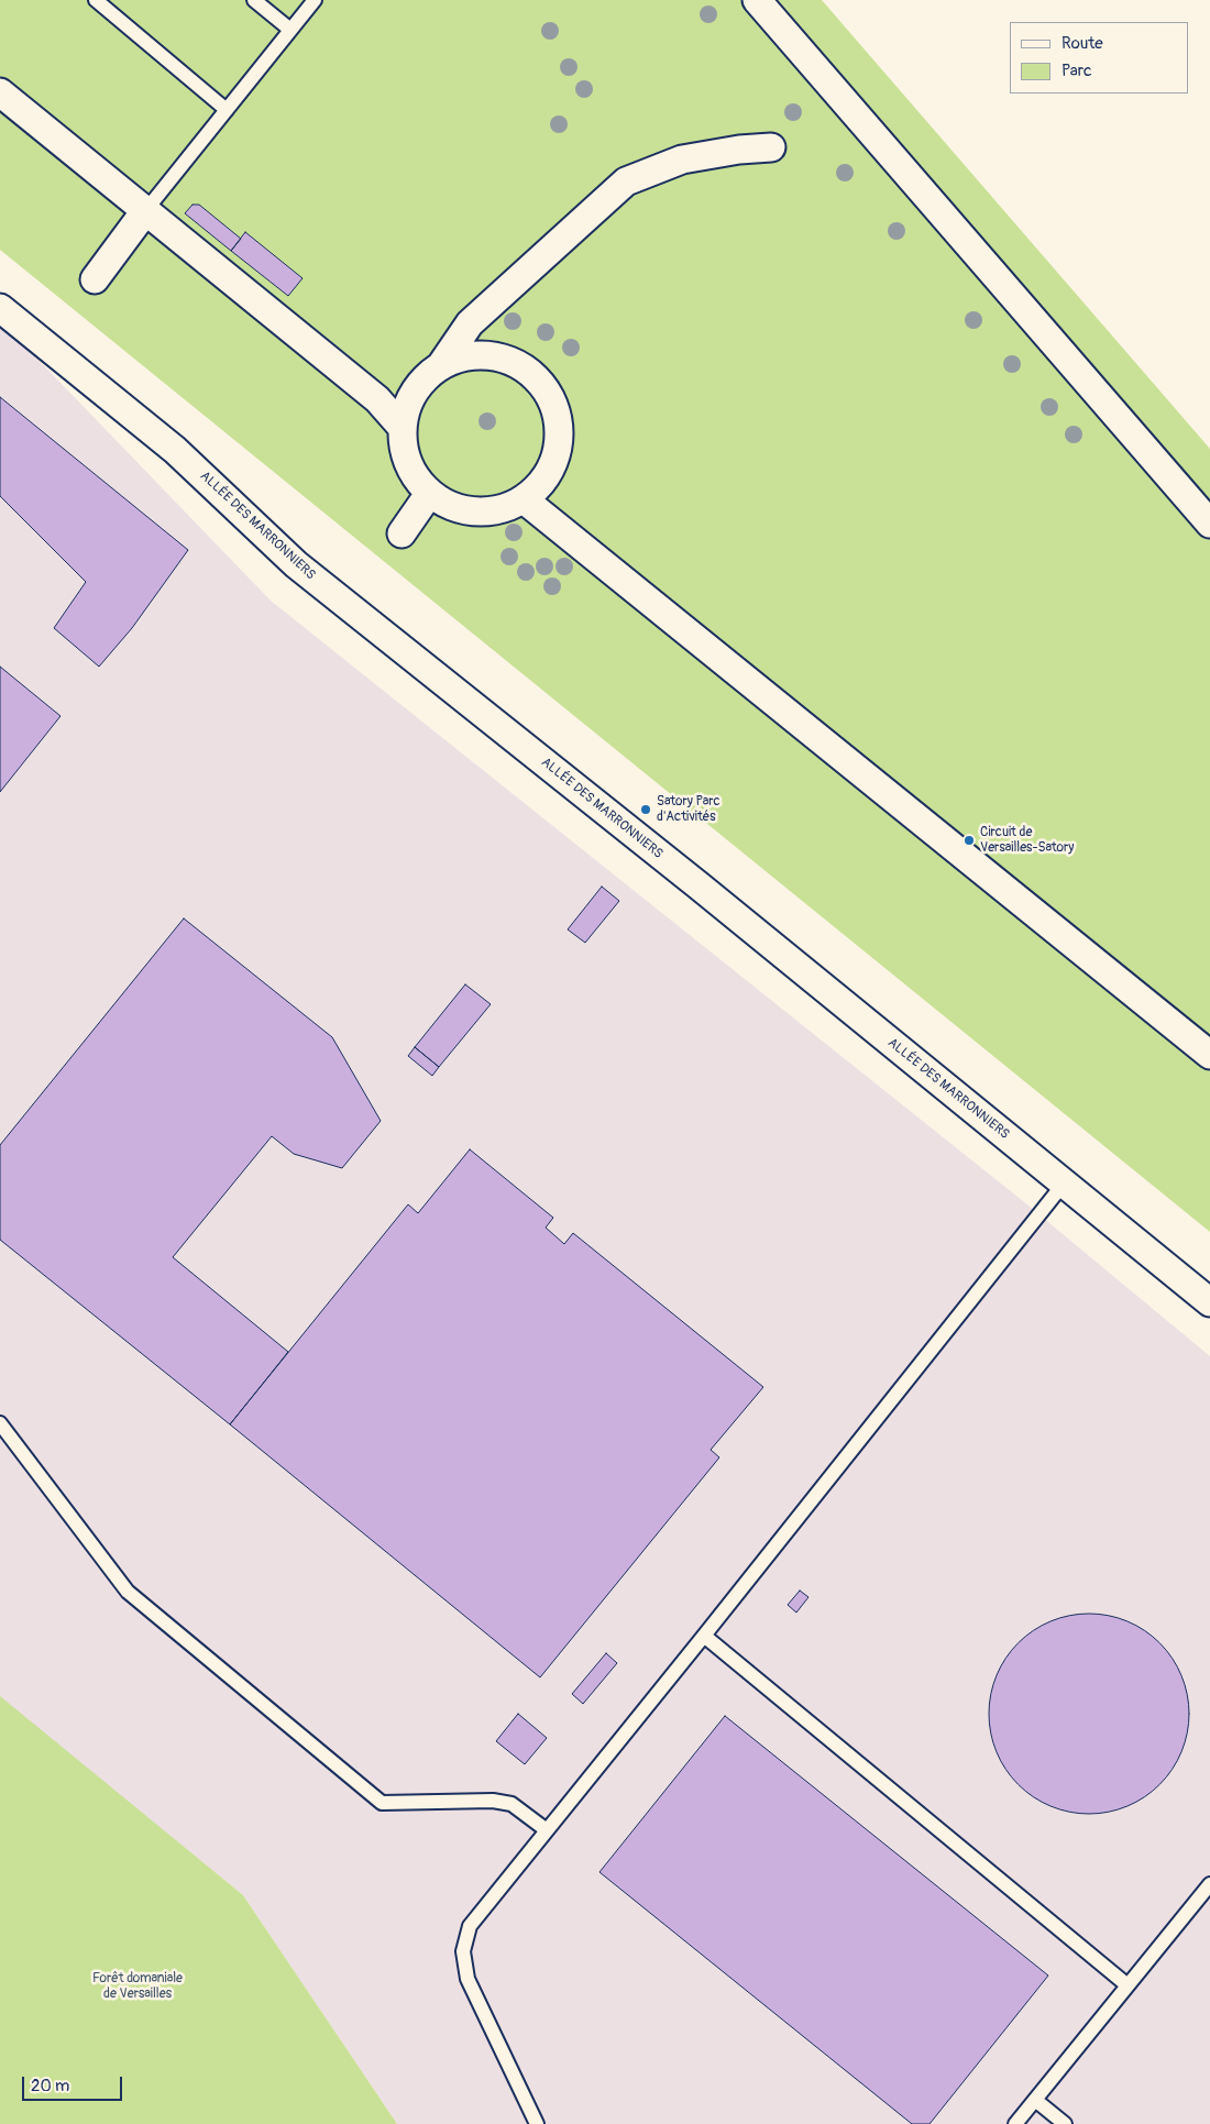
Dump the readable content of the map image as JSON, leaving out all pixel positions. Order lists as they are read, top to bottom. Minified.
{"streets":{"street":["ALLÉE DES MARRONNIERS"]},"parks":["Forêt domaniale de Versailles"],"places":["Satory Parc d'Activités","Circuit de Versailles-Satory"],"legend":["Route","Parc"],"scale_bar":"20 m"}
